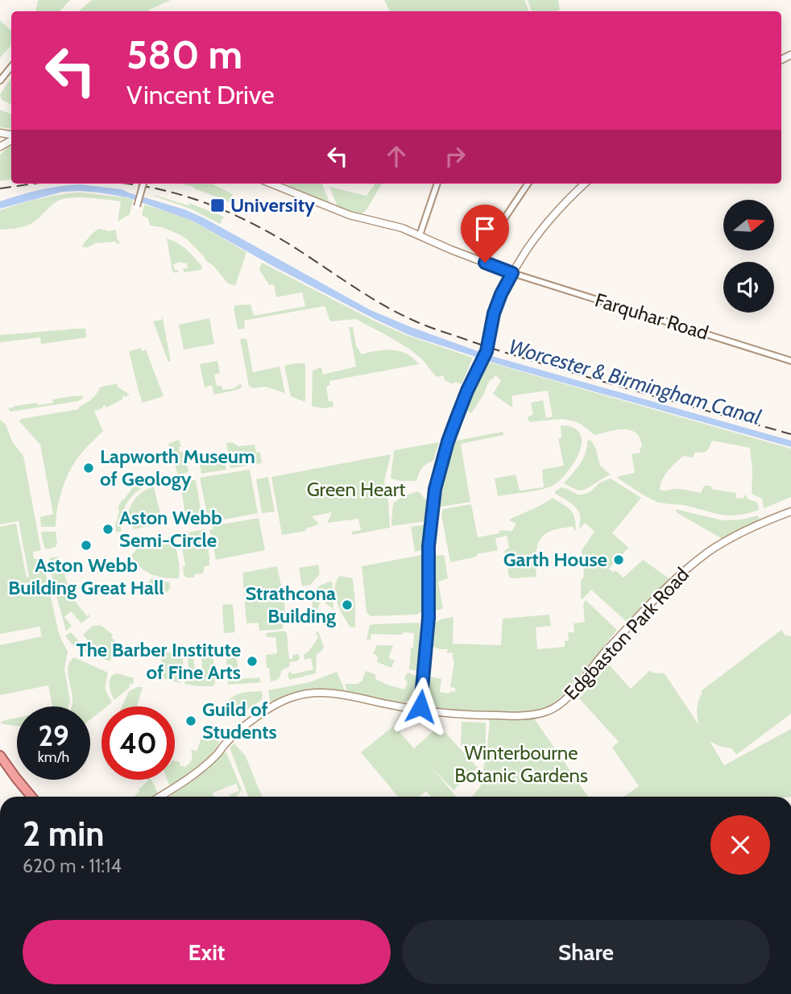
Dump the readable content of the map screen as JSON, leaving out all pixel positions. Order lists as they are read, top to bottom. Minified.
{"streets":{"street":["Farquhar Road","Edgbaston Park Road"]},"water":["Worcester & Birmingham Canal"],"parks":["Green Heart","Winterbourne Botanic Gardens"],"places":{"transit":["University"],"other":["Lapworth Museum of Geology","Aston Webb Semi-Circle","Aston Webb Building Great Hall","Garth House","Strathcona Building","The Barber Institute of Fine Arts","Guild of Students"]},"north":"right","page":{"turn":["580 m","Vincent Drive"],"speed":"29 km/h","limit":"40","heading":["2 min","620 m · 11:14"],"buttons":["Exit","Share"]}}
